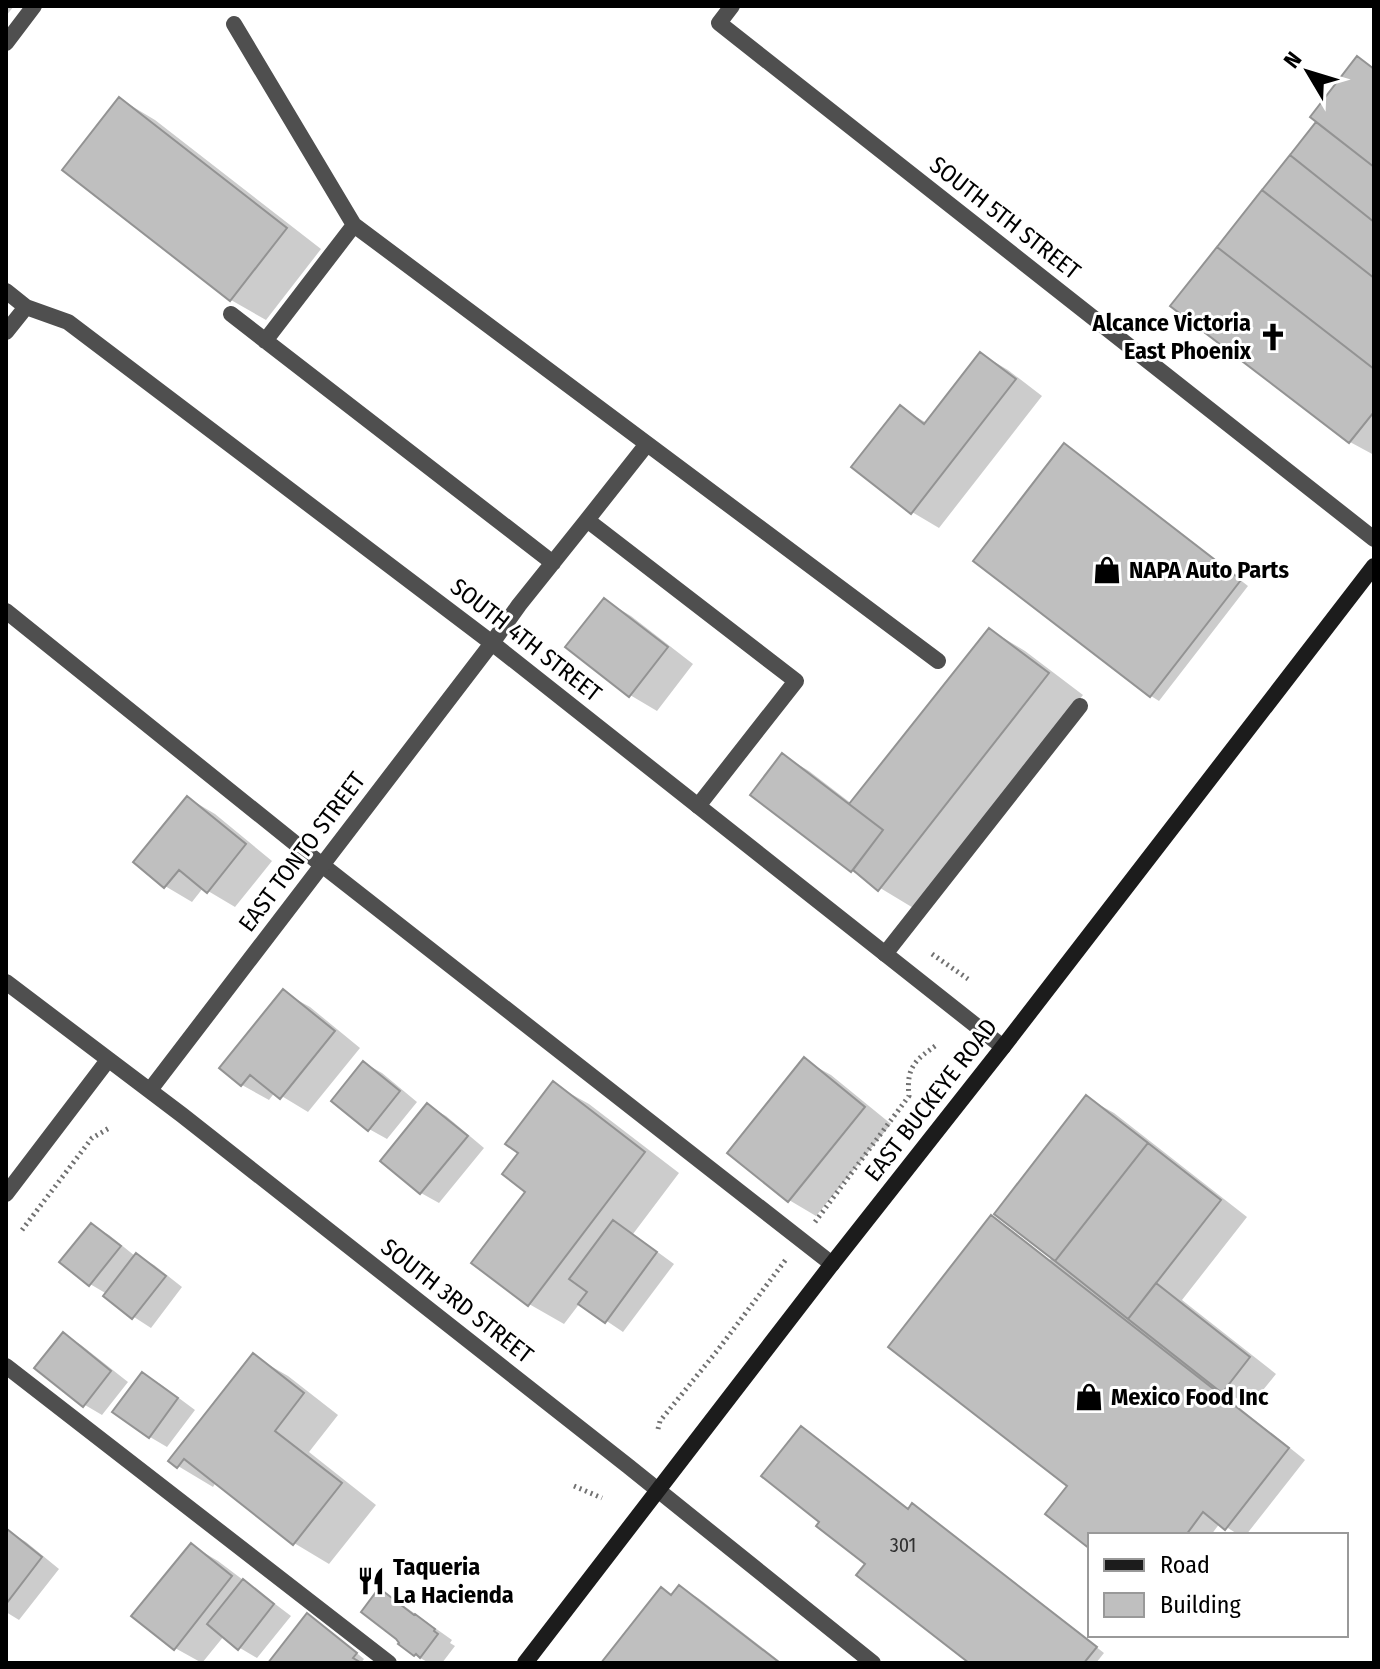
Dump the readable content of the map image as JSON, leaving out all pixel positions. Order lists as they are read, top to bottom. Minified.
{"streets":{"main road":["EAST BUCKEYE ROAD"],"street":["SOUTH 5TH STREET","SOUTH 4TH STREET","EAST TONTO STREET","SOUTH 3RD STREET"]},"crossings":[["SOUTH 4TH STREET","EAST TONTO STREET"],["SOUTH 4TH STREET","EAST BUCKEYE ROAD"],["EAST TONTO STREET","SOUTH 3RD STREET"],["EAST BUCKEYE ROAD","SOUTH 3RD STREET"]],"places":{"church":["Alcance Victoria East Phoenix"],"shop":["NAPA Auto Parts","Mexico Food Inc"],"restaurant":["Taqueria La Hacienda"]},"house_numbers":["301"],"legend":["Road","Building"],"north":"top left"}
